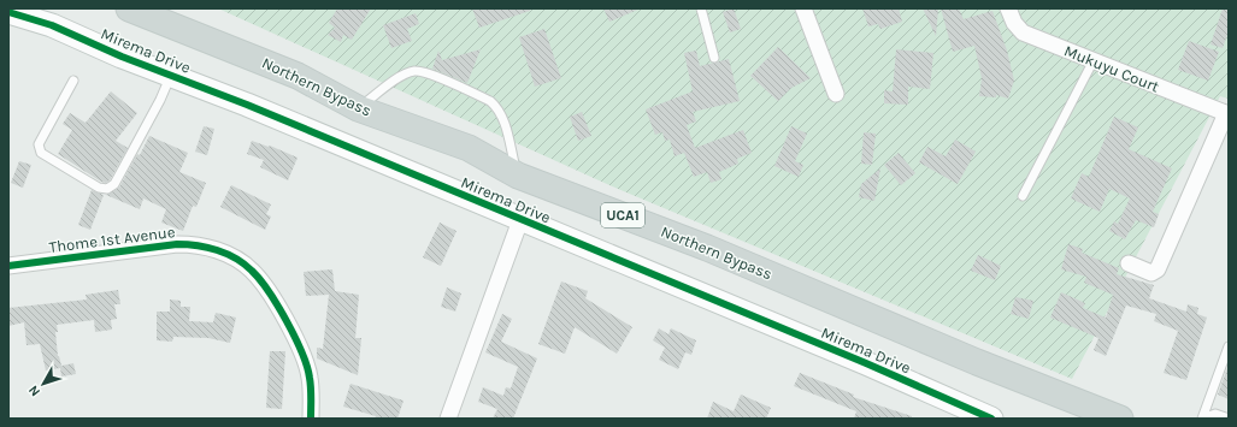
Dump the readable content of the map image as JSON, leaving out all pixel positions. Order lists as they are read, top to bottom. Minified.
{"streets":{"main road":["Northern Bypass","UCA1"],"street":["Mirema Drive","Mukuyu Court","Thome 1st Avenue"]},"north":"bottom left"}
